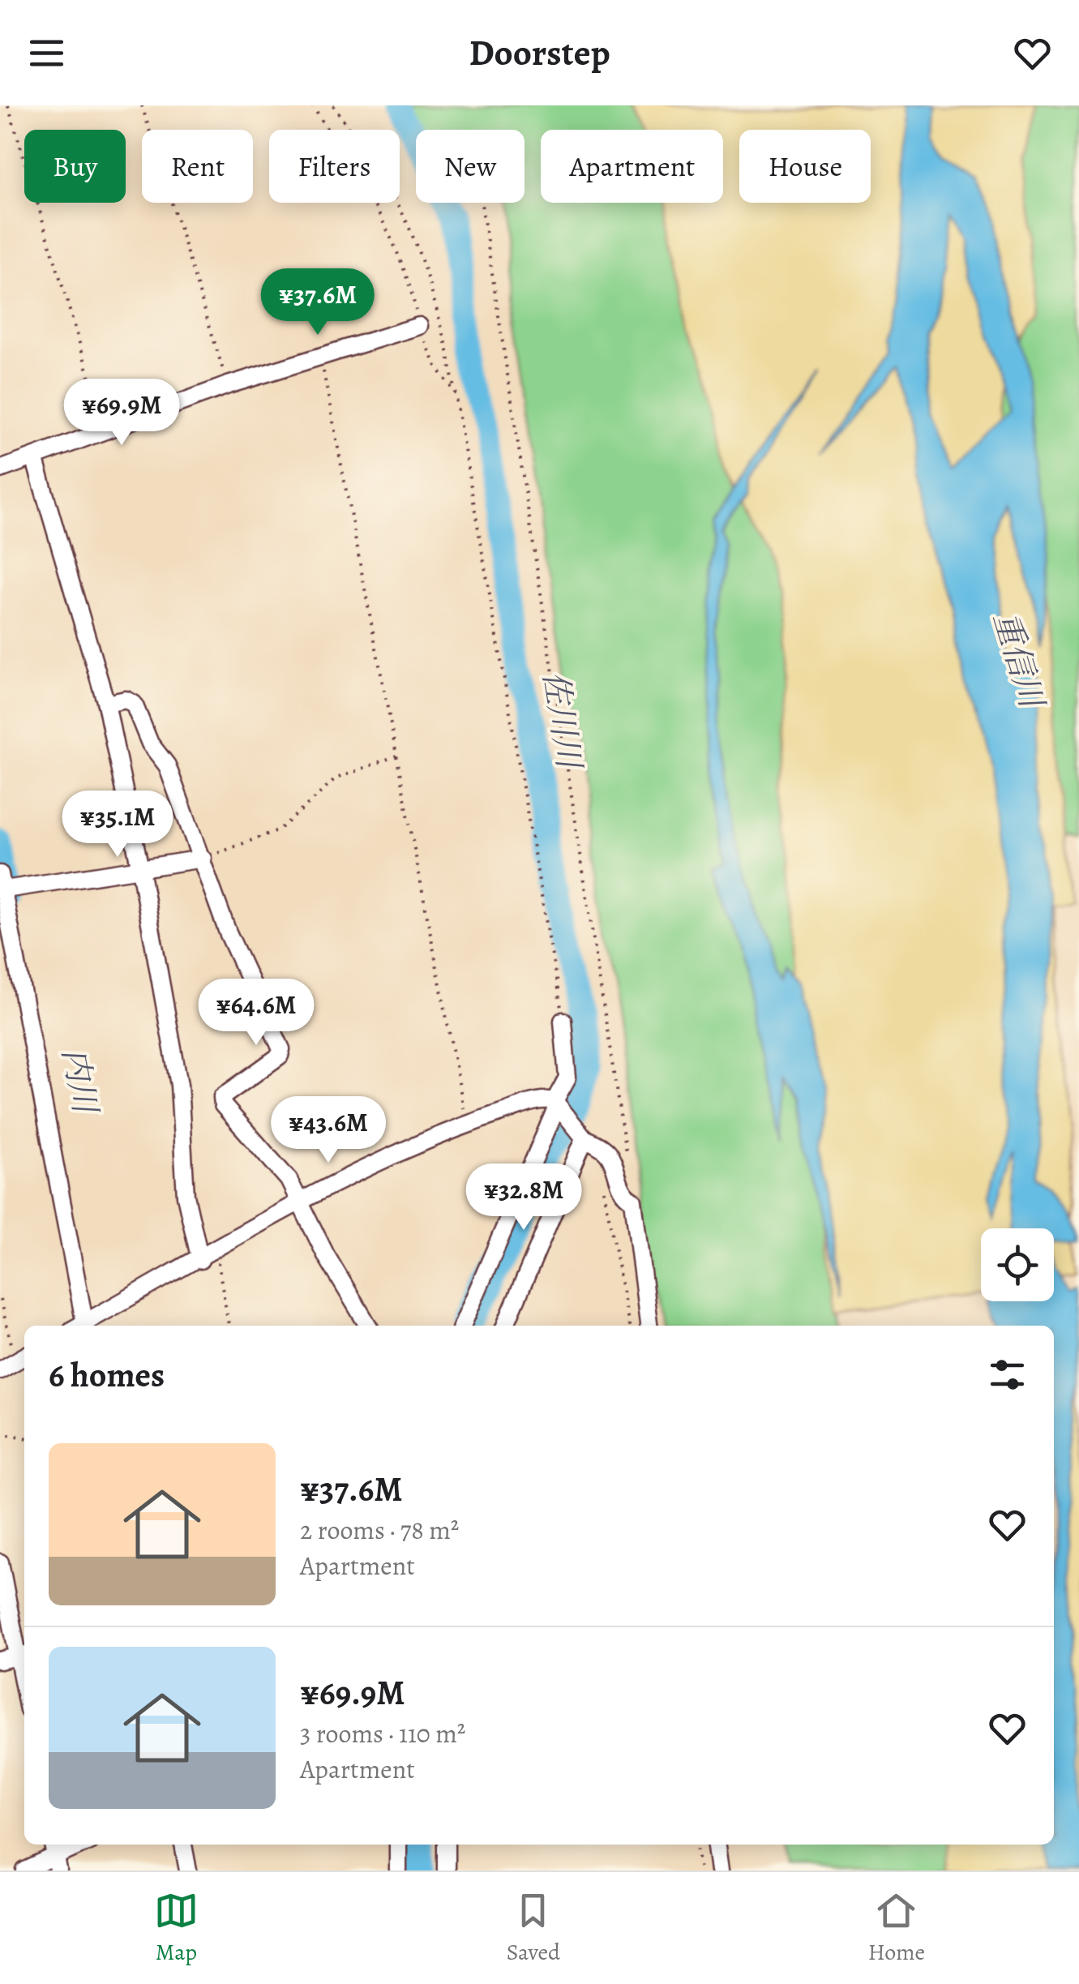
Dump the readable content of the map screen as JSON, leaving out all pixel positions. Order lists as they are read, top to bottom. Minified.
{"water":["重信川","佐川川","内川"],"page":{"header":"Doorstep","chip":["Buy","Rent","Filters","New","Apartment","House"],"price":["¥37.6M","¥69.9M","¥35.1M","¥64.6M","¥43.6M","¥32.8M"],"heading":"6 homes","list":[{"name":"¥37.6M","note":"2 rooms · 78 m² · Apartment"},{"name":"¥69.9M","note":"3 rooms · 110 m² · Apartment"}],"tabs":["Map","Saved","Home"]}}
